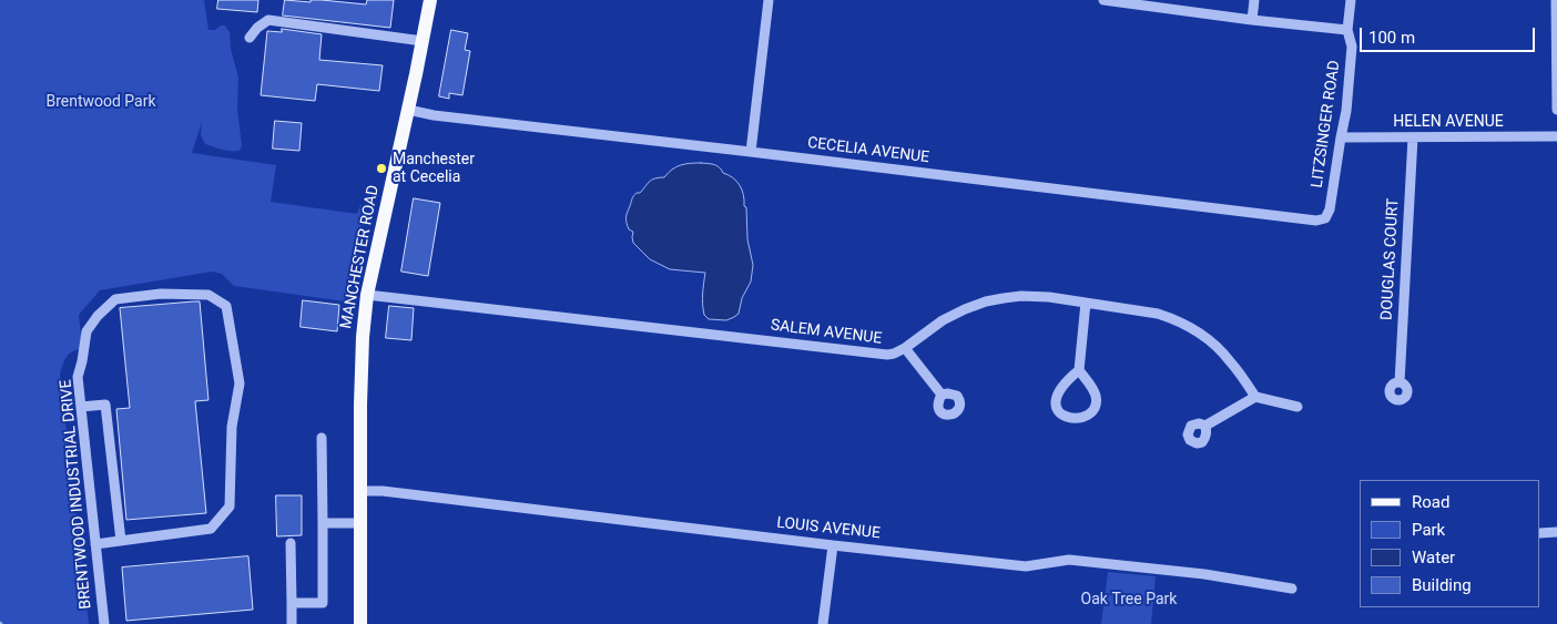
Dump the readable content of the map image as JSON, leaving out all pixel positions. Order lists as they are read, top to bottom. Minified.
{"streets":{"main road":["MANCHESTER ROAD"],"street":["HELEN AVENUE","LITZSINGER ROAD","CECELIA AVENUE","DOUGLAS COURT","SALEM AVENUE","BRENTWOOD INDUSTRIAL DRIVE","LOUIS AVENUE"]},"crossings":[["HELEN AVENUE","LITZSINGER ROAD"],["HELEN AVENUE","DOUGLAS COURT"],["LITZSINGER ROAD","CECELIA AVENUE"],["CECELIA AVENUE","MANCHESTER ROAD"],["MANCHESTER ROAD","SALEM AVENUE"],["MANCHESTER ROAD","LOUIS AVENUE"]],"parks":["Brentwood Park","Oak Tree Park"],"places":["Manchester at Cecelia"],"legend":["Road","Park","Water","Building"],"scale_bar":"100 m"}
